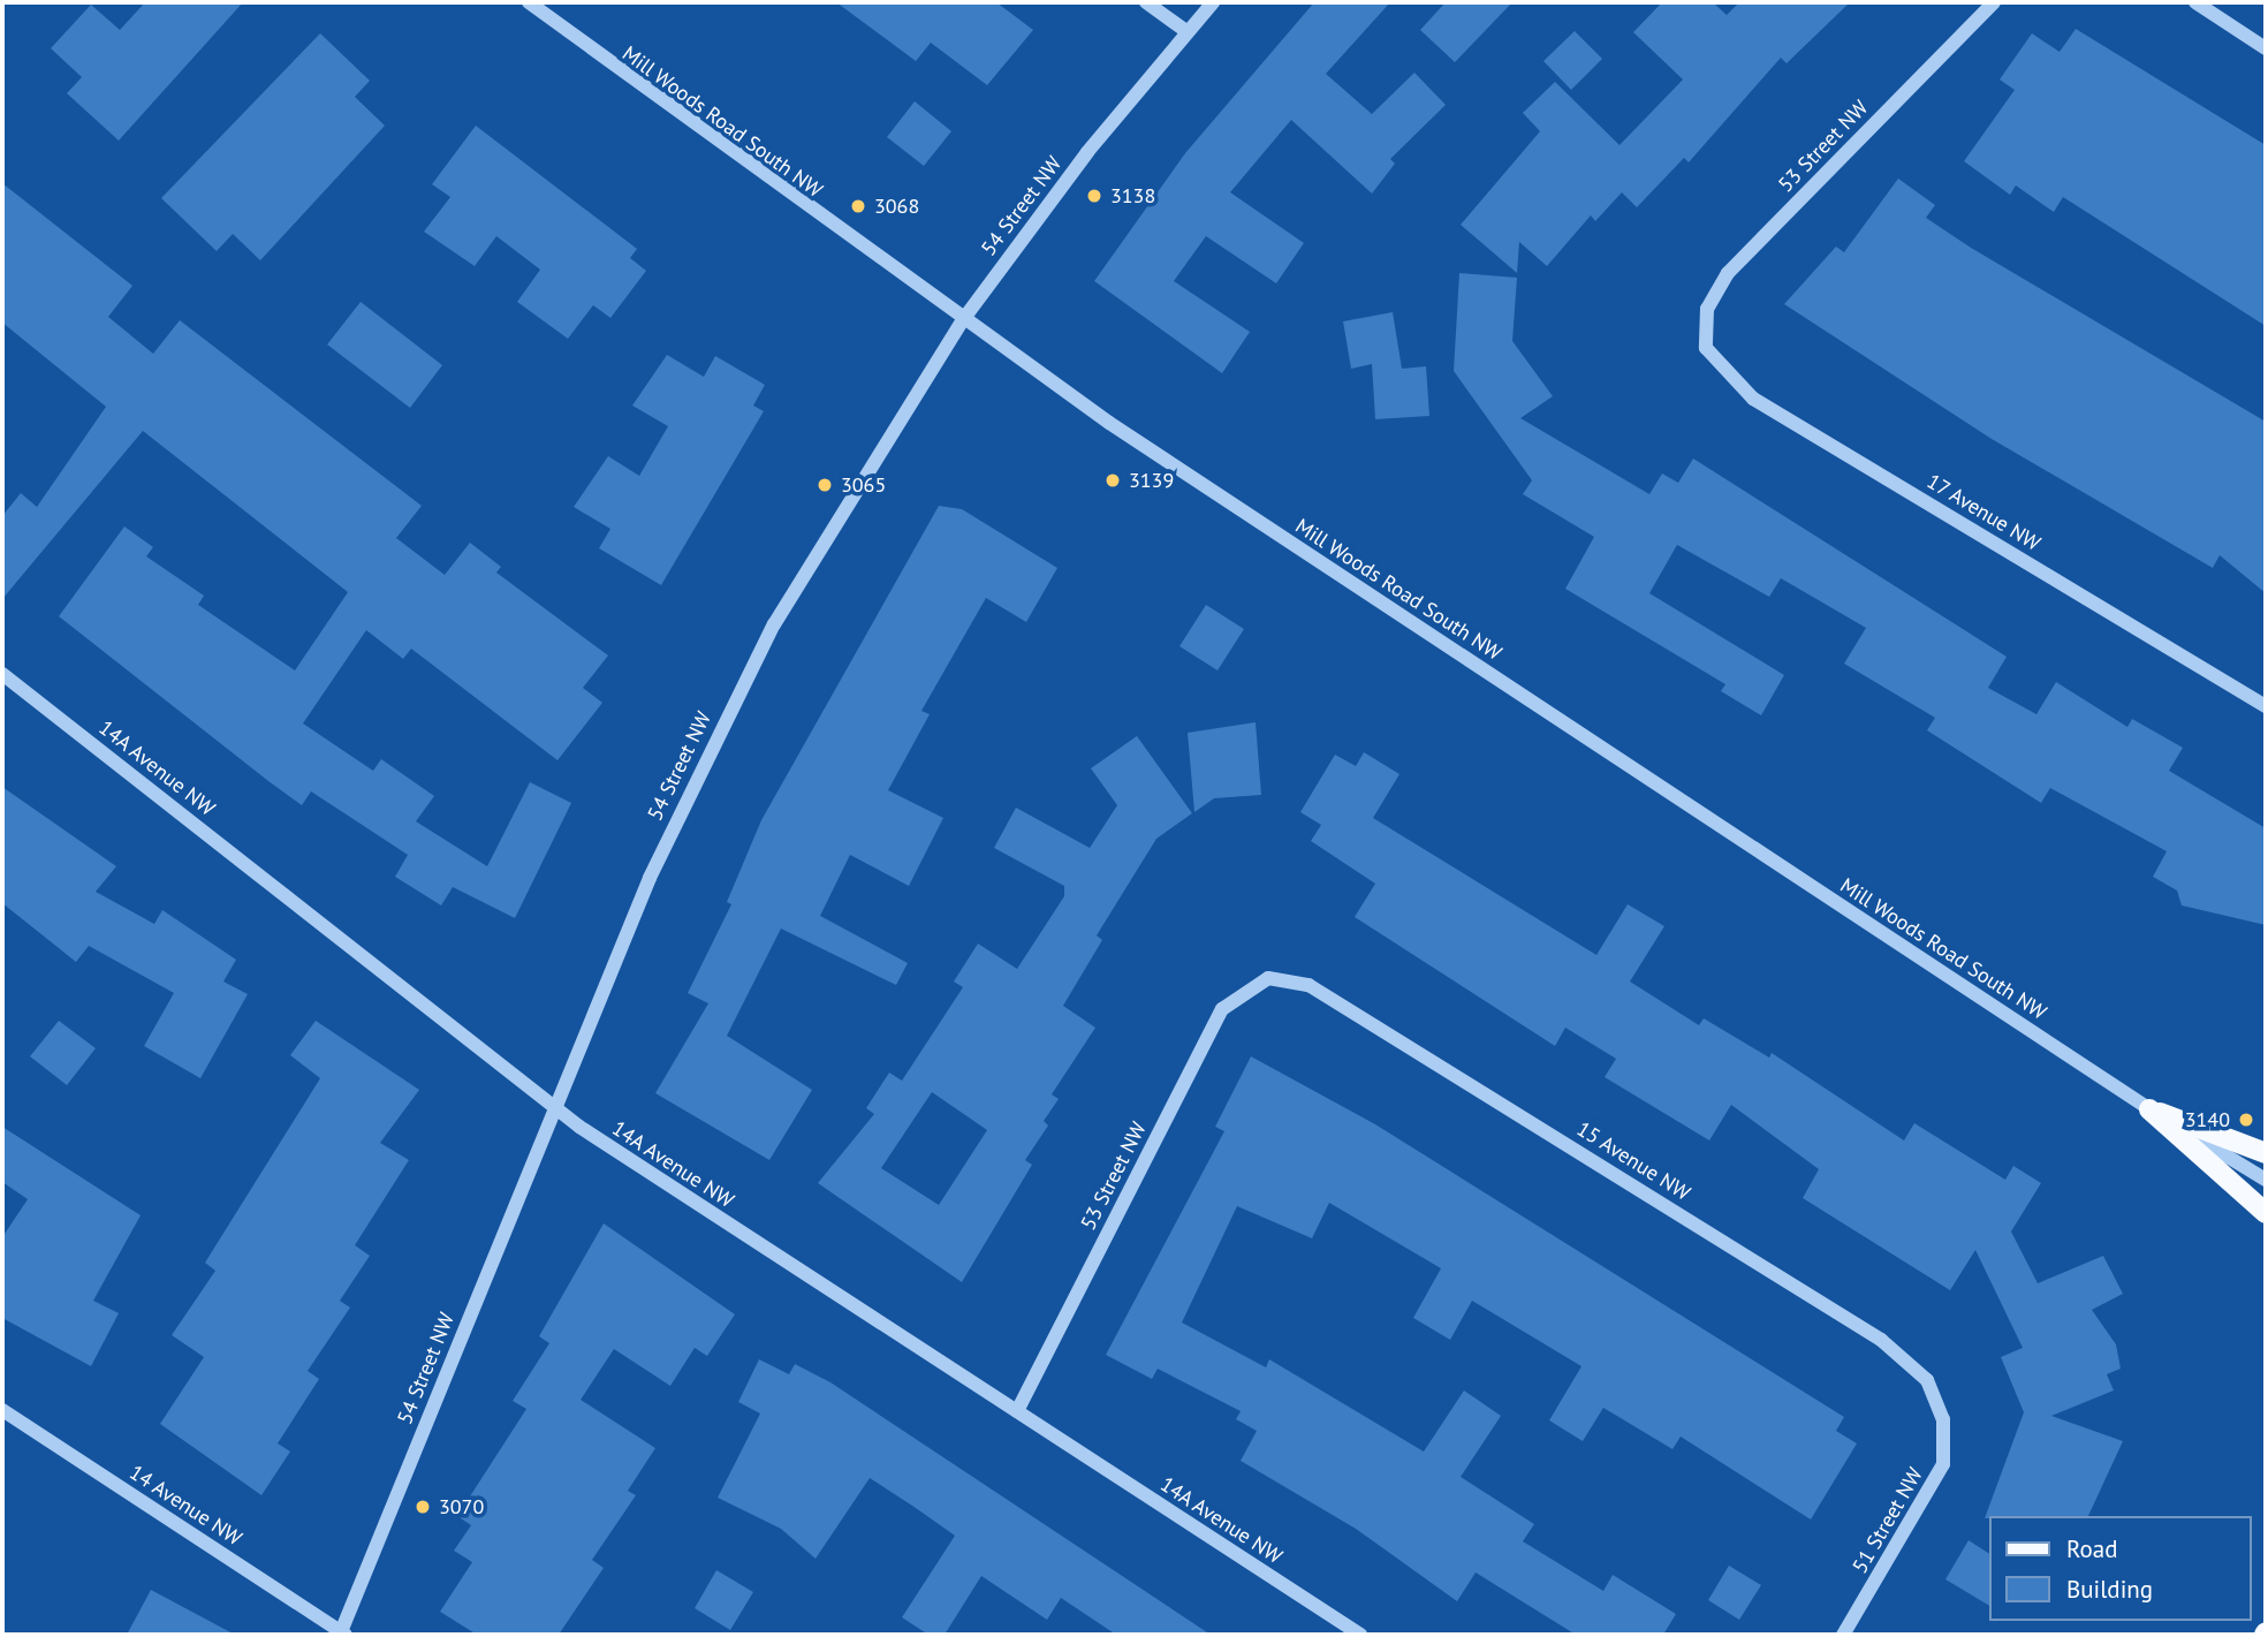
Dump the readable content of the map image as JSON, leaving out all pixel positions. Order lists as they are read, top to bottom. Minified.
{"streets":{"street":["Mill Woods Road South NW","53 Street NW","54 Street NW","17 Avenue NW","14A Avenue NW","15 Avenue NW","14 Avenue NW","51 Street NW"]},"crossings":[["Mill Woods Road South NW","54 Street NW"],["53 Street NW","17 Avenue NW"],["53 Street NW","14A Avenue NW"],["53 Street NW","15 Avenue NW"],["54 Street NW","14A Avenue NW"],["54 Street NW","14 Avenue NW"],["15 Avenue NW","51 Street NW"]],"places":["3138","3068","3139","3065","3140","3070"],"legend":["Road","Building"]}
